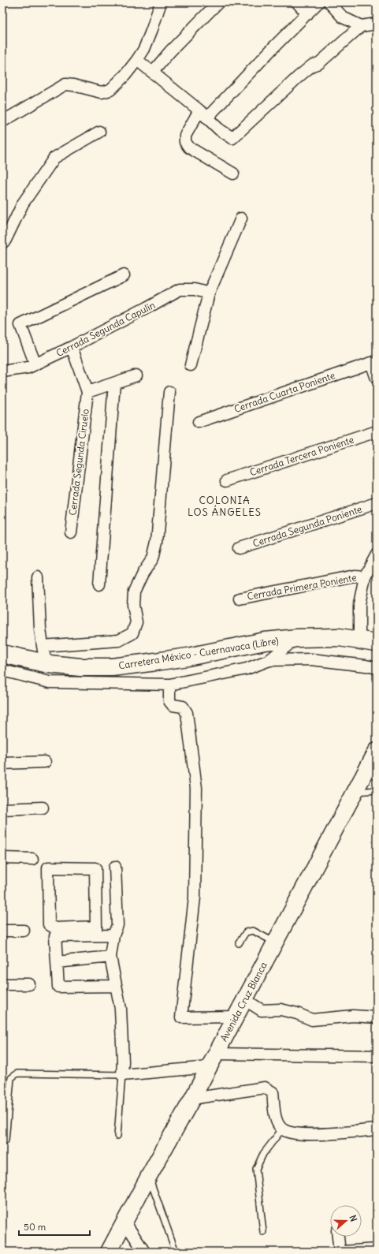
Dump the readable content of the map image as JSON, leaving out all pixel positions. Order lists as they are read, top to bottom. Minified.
{"streets":{"main road":["Carretera México - Cuernavaca (Libre)","Avenida Cruz Blanca"],"street":["Cerrada Segunda Capulín","Cerrada Cuarta Poniente","Cerrada Tercera Poniente","Cerrada Segunda Ciruelo","Cerrada Segunda Poniente","Cerrada Primera Poniente"]},"districts":["COLONIA LOS ÁNGELES"],"scale_bar":"50 m","north":"right"}
